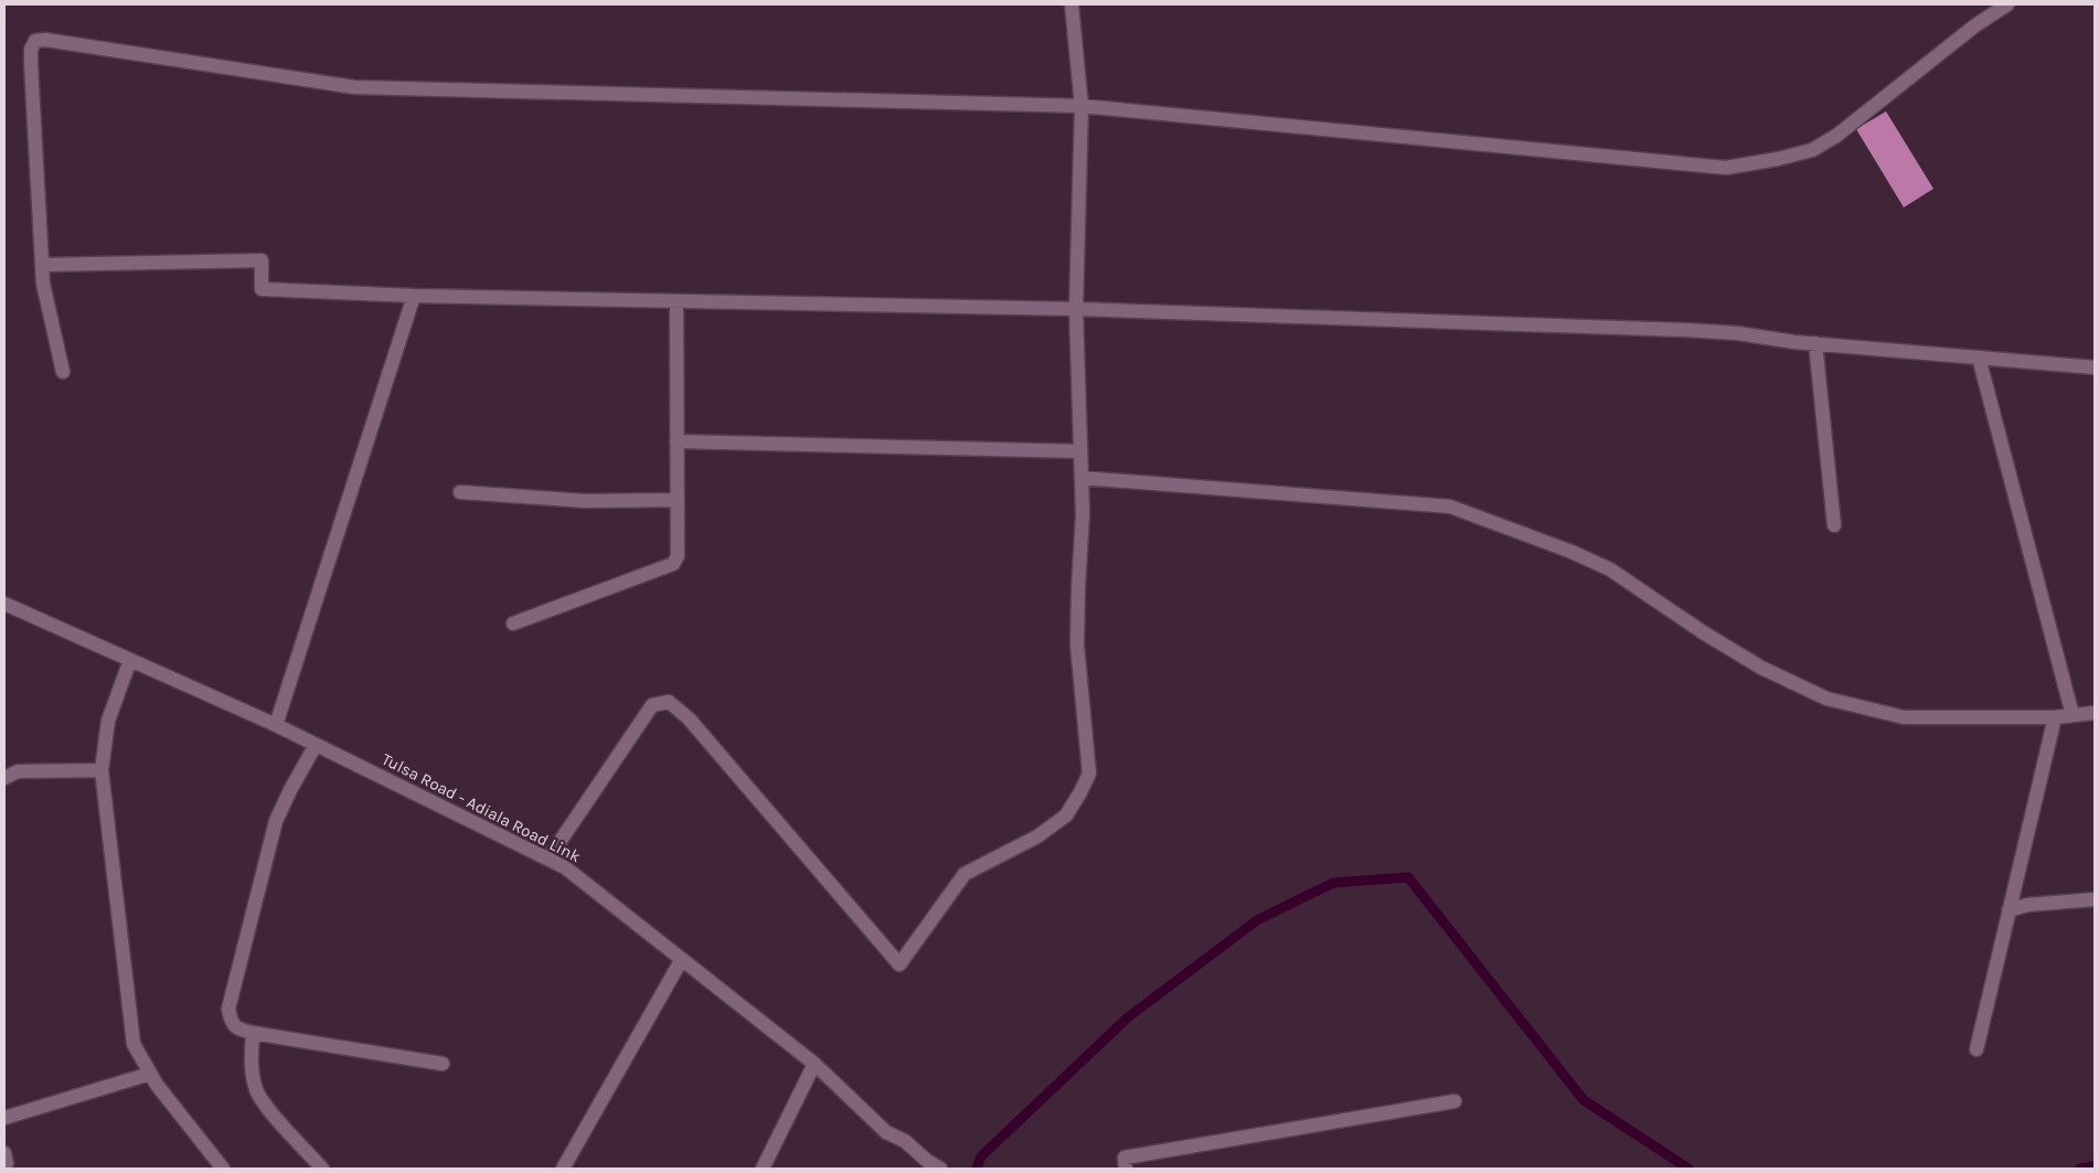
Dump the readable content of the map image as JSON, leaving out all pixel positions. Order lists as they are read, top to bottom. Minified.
{"streets":{"street":["Tulsa Road - Adiala Road Link"]}}
